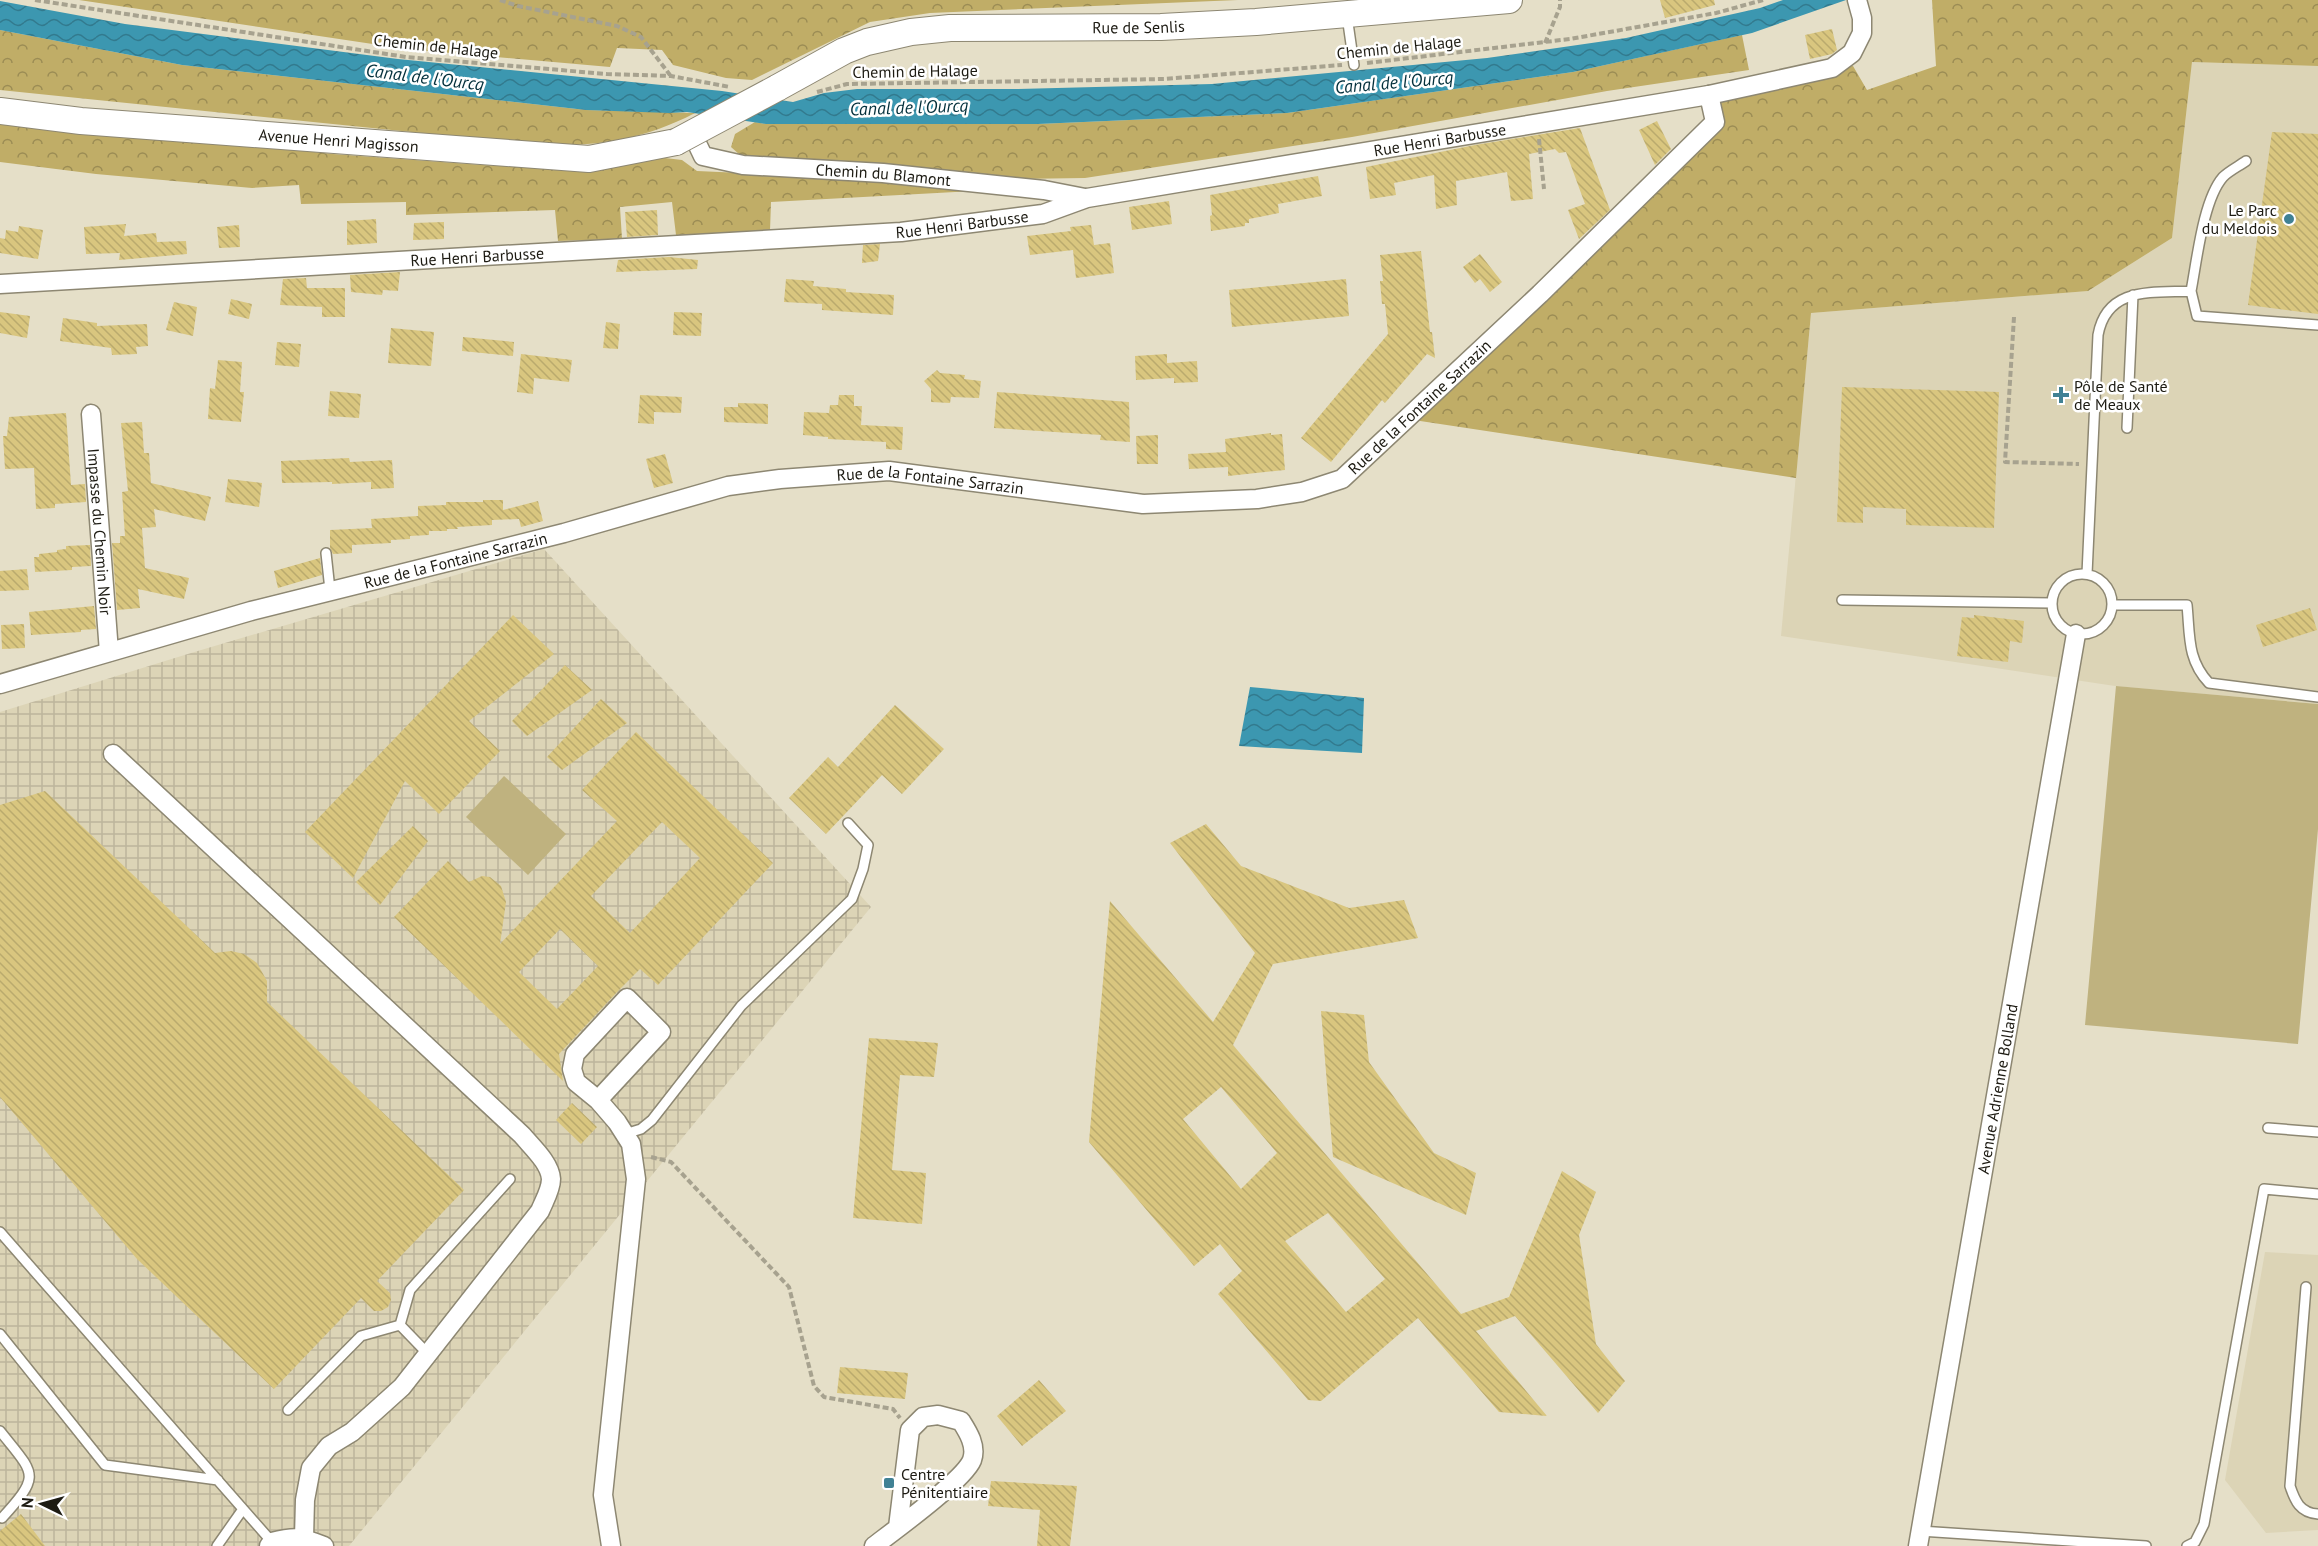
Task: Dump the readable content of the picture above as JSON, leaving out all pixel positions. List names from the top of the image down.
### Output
{
  "streets": {
    "main road": ["Rue de Senlis", "Avenue Henri Magisson"],
    "street": [
      "Rue Henri Barbusse",
      "Chemin du Blamont",
      "Rue de la Fontaine Sarrazin",
      "Impasse du Chemin Noir",
      "Avenue Adrienne Bolland"
    ],
    "path": ["Chemin de Halage"]
  },
  "crossings": [
    ["Rue de Senlis", "Avenue Henri Magisson"],
    ["Rue de Senlis", "Chemin du Blamont"],
    ["Avenue Henri Magisson", "Chemin du Blamont"],
    ["Rue Henri Barbusse", "Chemin du Blamont"],
    ["Rue Henri Barbusse", "Rue de la Fontaine Sarrazin"],
    ["Rue de la Fontaine Sarrazin", "Impasse du Chemin Noir"]
  ],
  "water": ["Canal de l'Ourcq"],
  "places": {
    "other": ["Le Parc du Meldois"],
    "health": ["Pôle de Santé de Meaux"],
    "transit": ["Centre Pénitentiaire"]
  },
  "north": "left"
}
